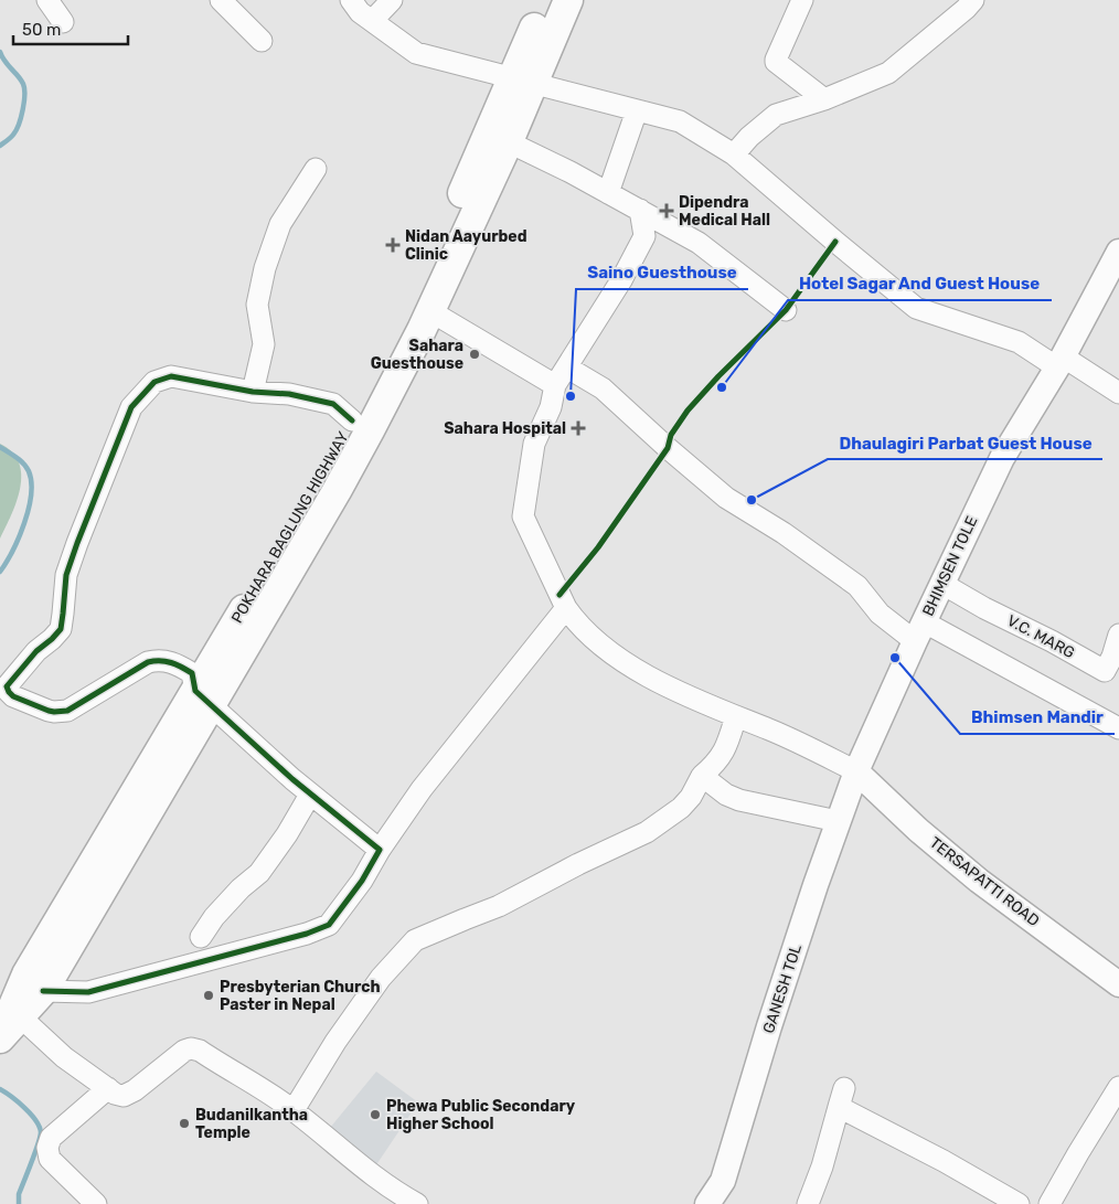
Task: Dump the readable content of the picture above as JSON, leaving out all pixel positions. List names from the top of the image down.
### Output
{
  "streets": {
    "highway": ["POKHARA BAGLUNG HIGHWAY"],
    "main road": ["BHIMSEN TOLE", "TERSAPATTI ROAD", "GANESH TOL"],
    "street": ["V.C. MARG"]
  },
  "crossings": [
    ["BHIMSEN TOLE", "V.C. MARG"],
    ["BHIMSEN TOLE", "TERSAPATTI ROAD"],
    ["BHIMSEN TOLE", "GANESH TOL"],
    ["TERSAPATTI ROAD", "GANESH TOL"]
  ],
  "places": {
    "health": ["Dipendra Medical Hall", "Nidan Aayurbed Clinic", "Sahara Hospital"],
    "other": [
      "Sahara Guesthouse",
      "Hotel Sagar And Guest House",
      "Saino Guesthouse",
      "Dhaulagiri Parbat Guest House",
      "Bhimsen Mandir",
      "Presbyterian Church Paster in Nepal",
      "Phewa Public Secondary Higher School",
      "Budanilkantha Temple"
    ]
  },
  "scale_bar": "50 m"
}
